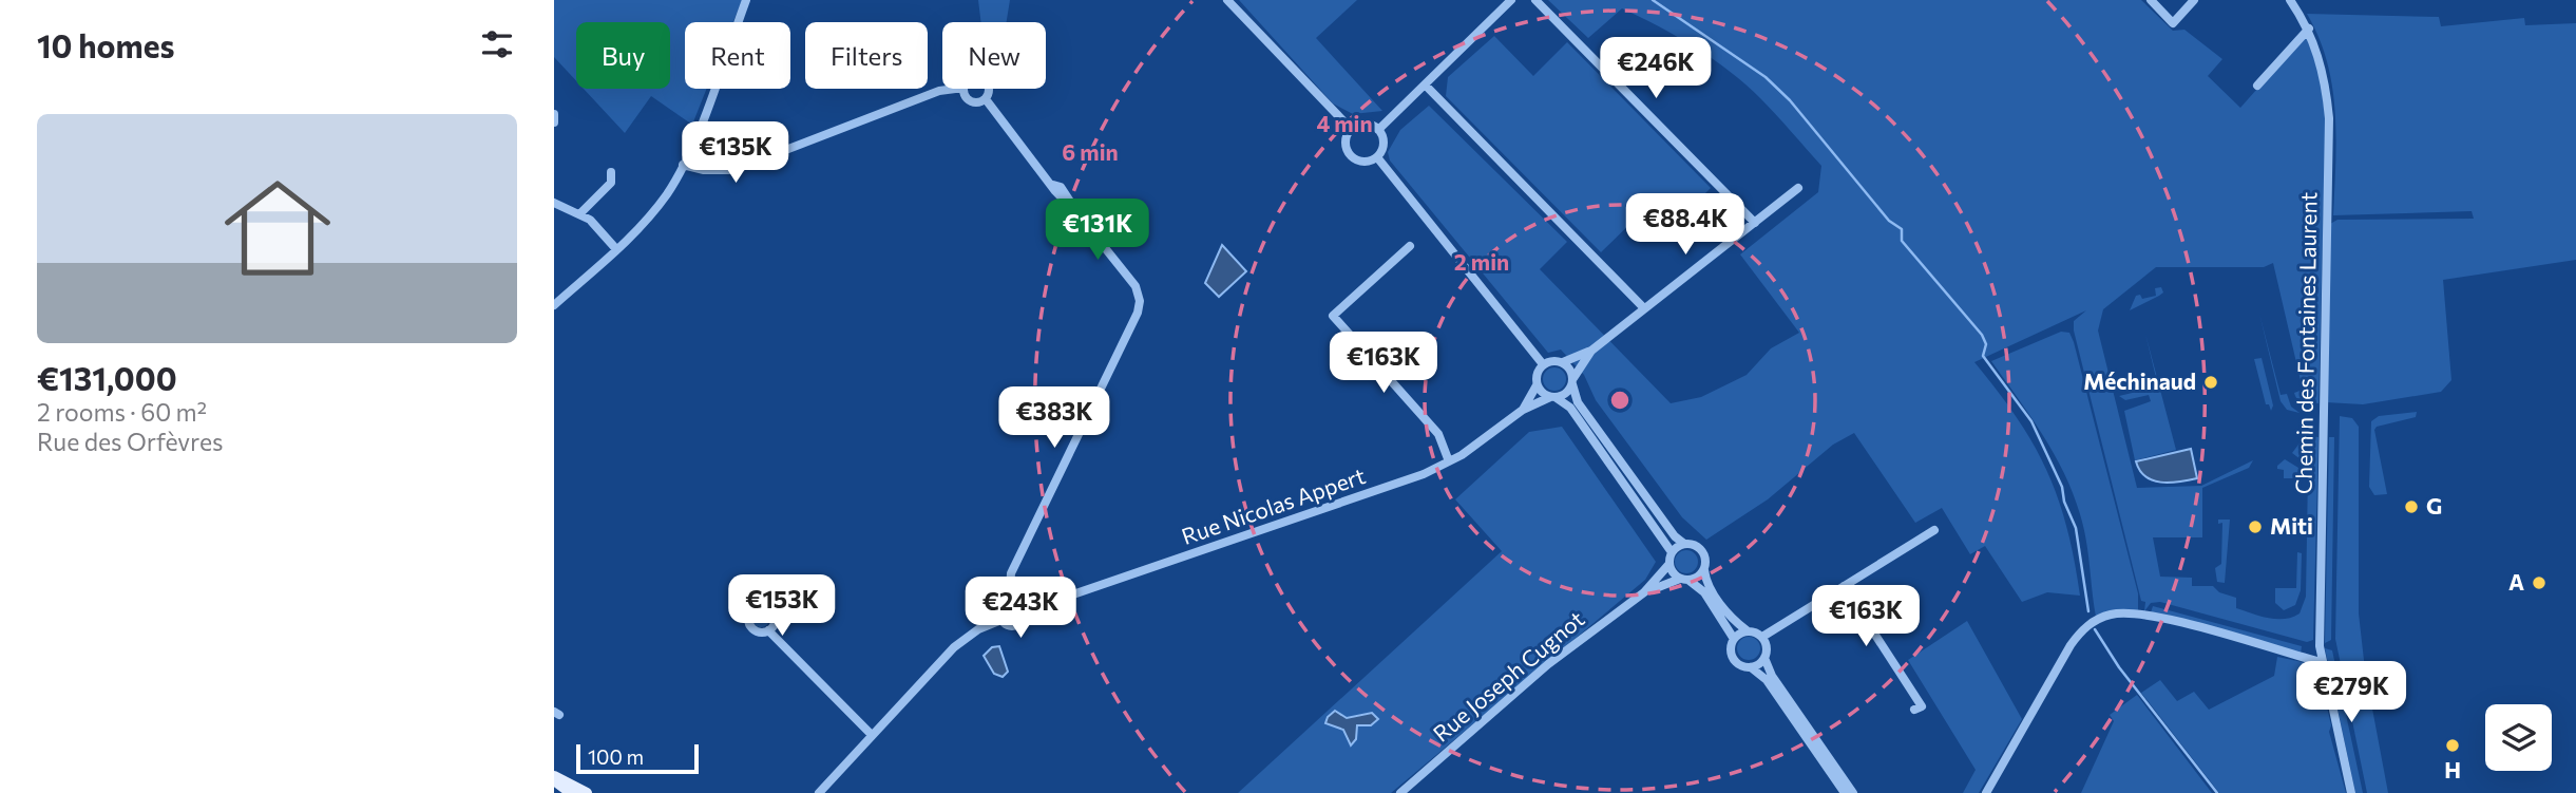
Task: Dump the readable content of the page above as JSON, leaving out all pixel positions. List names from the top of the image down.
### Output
{
  "streets": {
    "street": ["Chemin des Fontaines Laurent", "Rue Nicolas Appert", "Rue Joseph Cugnot"]
  },
  "places": [
    "Méchinaud",
    "G",
    "Miti",
    "A",
    "H"
  ],
  "scale_bar": "100 m",
  "page": {
    "heading": "10 homes",
    "chip": [
      "Buy",
      "Rent",
      "Filters",
      "New"
    ],
    "price": [
      "€246K",
      "€135K",
      "€88.4K",
      "€131K",
      "€163K",
      "€383K",
      "€153K",
      "€243K",
      "€163K",
      "€279K"
    ],
    "list": [
      {
        "name": "€131,000",
        "note": "2 rooms · 60 m² · Rue des Orfèvres"
      }
    ],
    "scale": "100 m"
  },
  "rings": ["4 min", "6 min", "2 min"]
}
